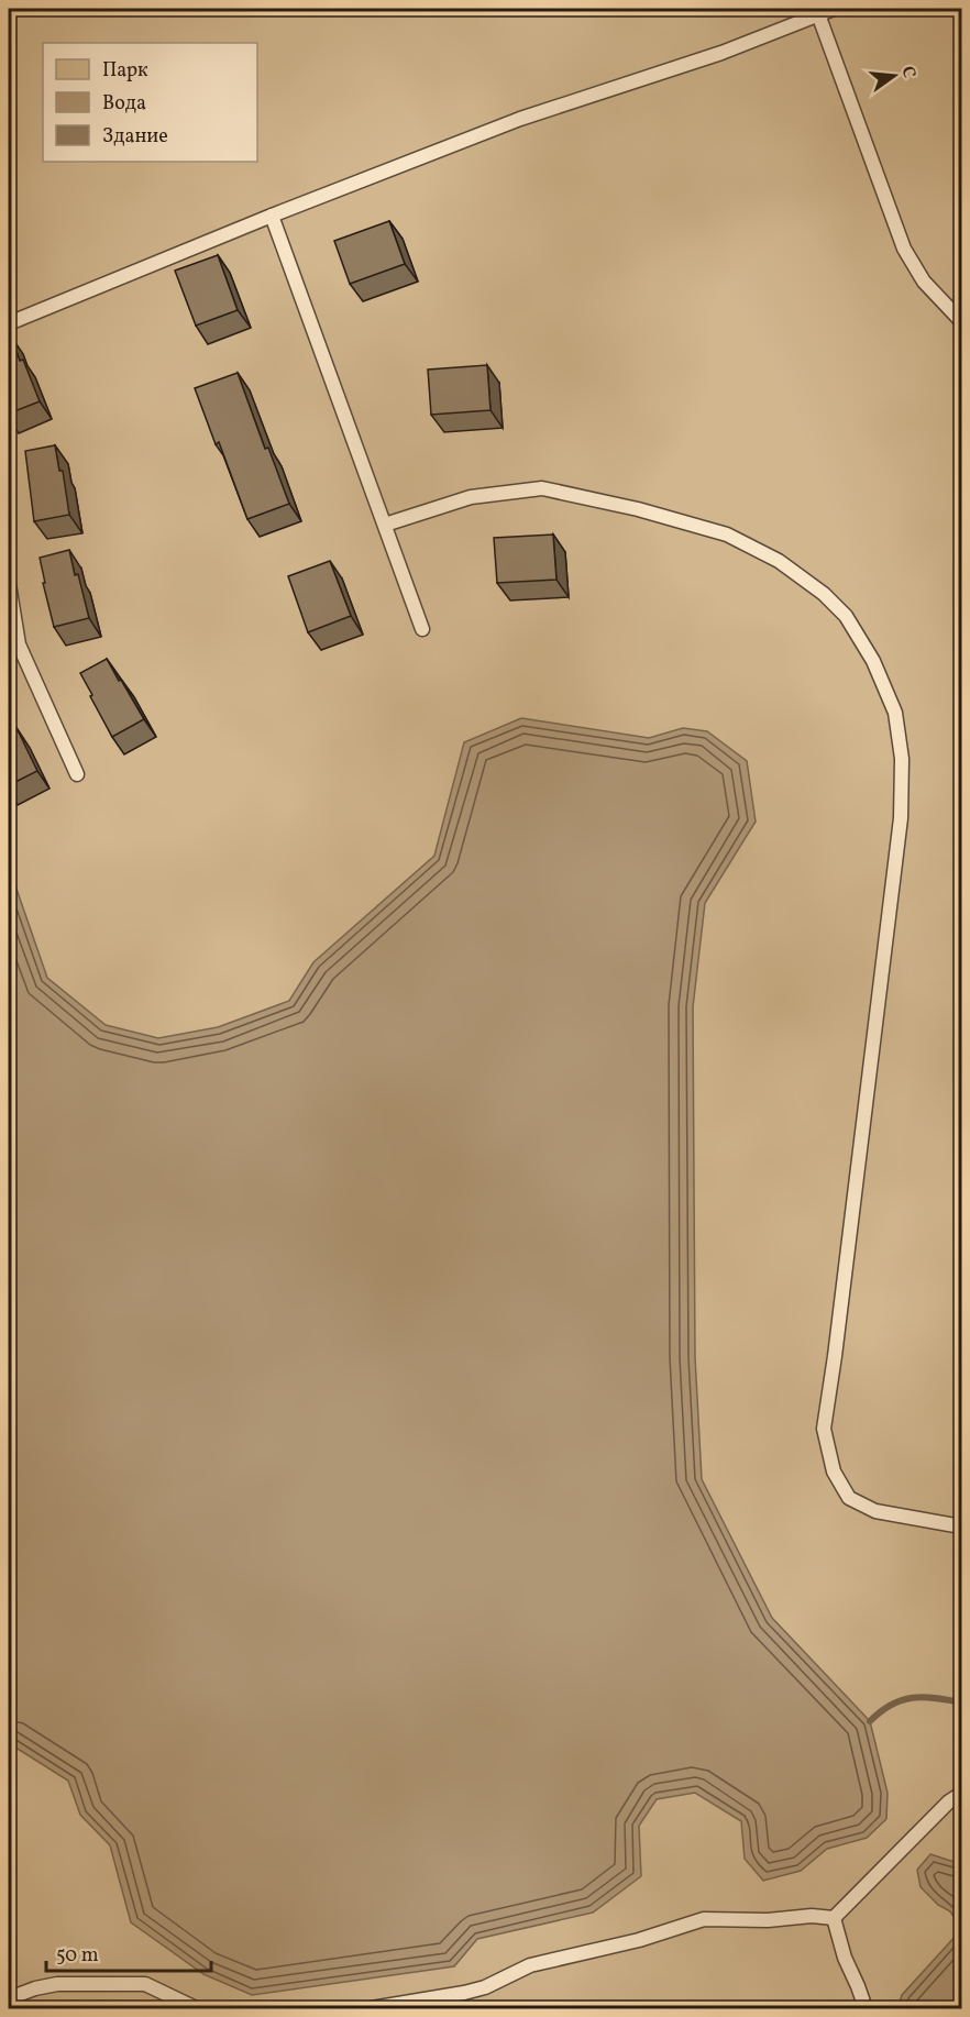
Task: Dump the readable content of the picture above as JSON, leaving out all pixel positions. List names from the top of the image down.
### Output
{
  "legend": ["Парк", "Вода", "Здание"],
  "scale_bar": "50 m",
  "north": "right"
}
